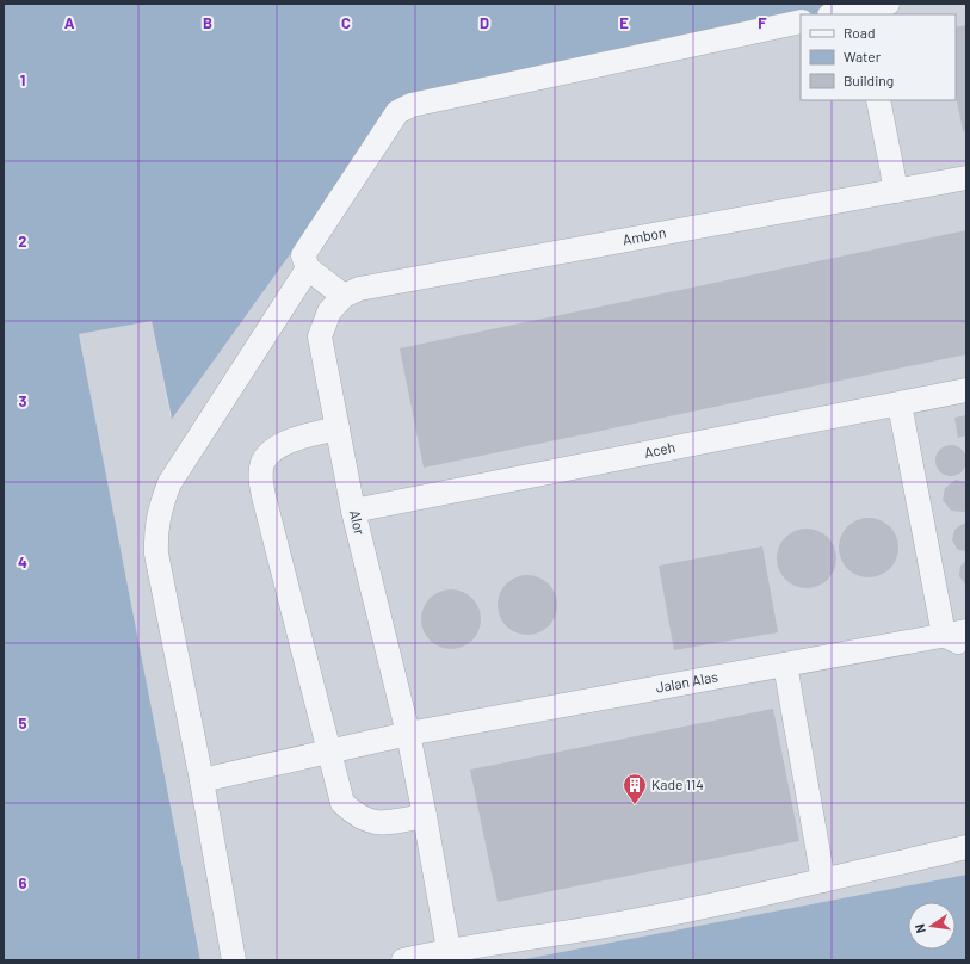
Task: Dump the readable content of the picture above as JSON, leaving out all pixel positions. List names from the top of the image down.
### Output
{
  "streets": {
    "lane": [
      "Ambon",
      "Aceh",
      "Alor",
      "Jalan Alas"
    ]
  },
  "crossings": [
    ["Ambon", "Alor"],
    ["Aceh", "Alor"],
    ["Alor", "Jalan Alas"]
  ],
  "places": {
    "building": ["Kade 114"]
  },
  "legend": ["Road", "Water", "Building"],
  "north": "left",
  "grid": {
    "columns": [
      "A",
      "B",
      "C",
      "D",
      "E",
      "F"
    ],
    "rows": [
      "1",
      "2",
      "3",
      "4",
      "5",
      "6"
    ]
  }
}
